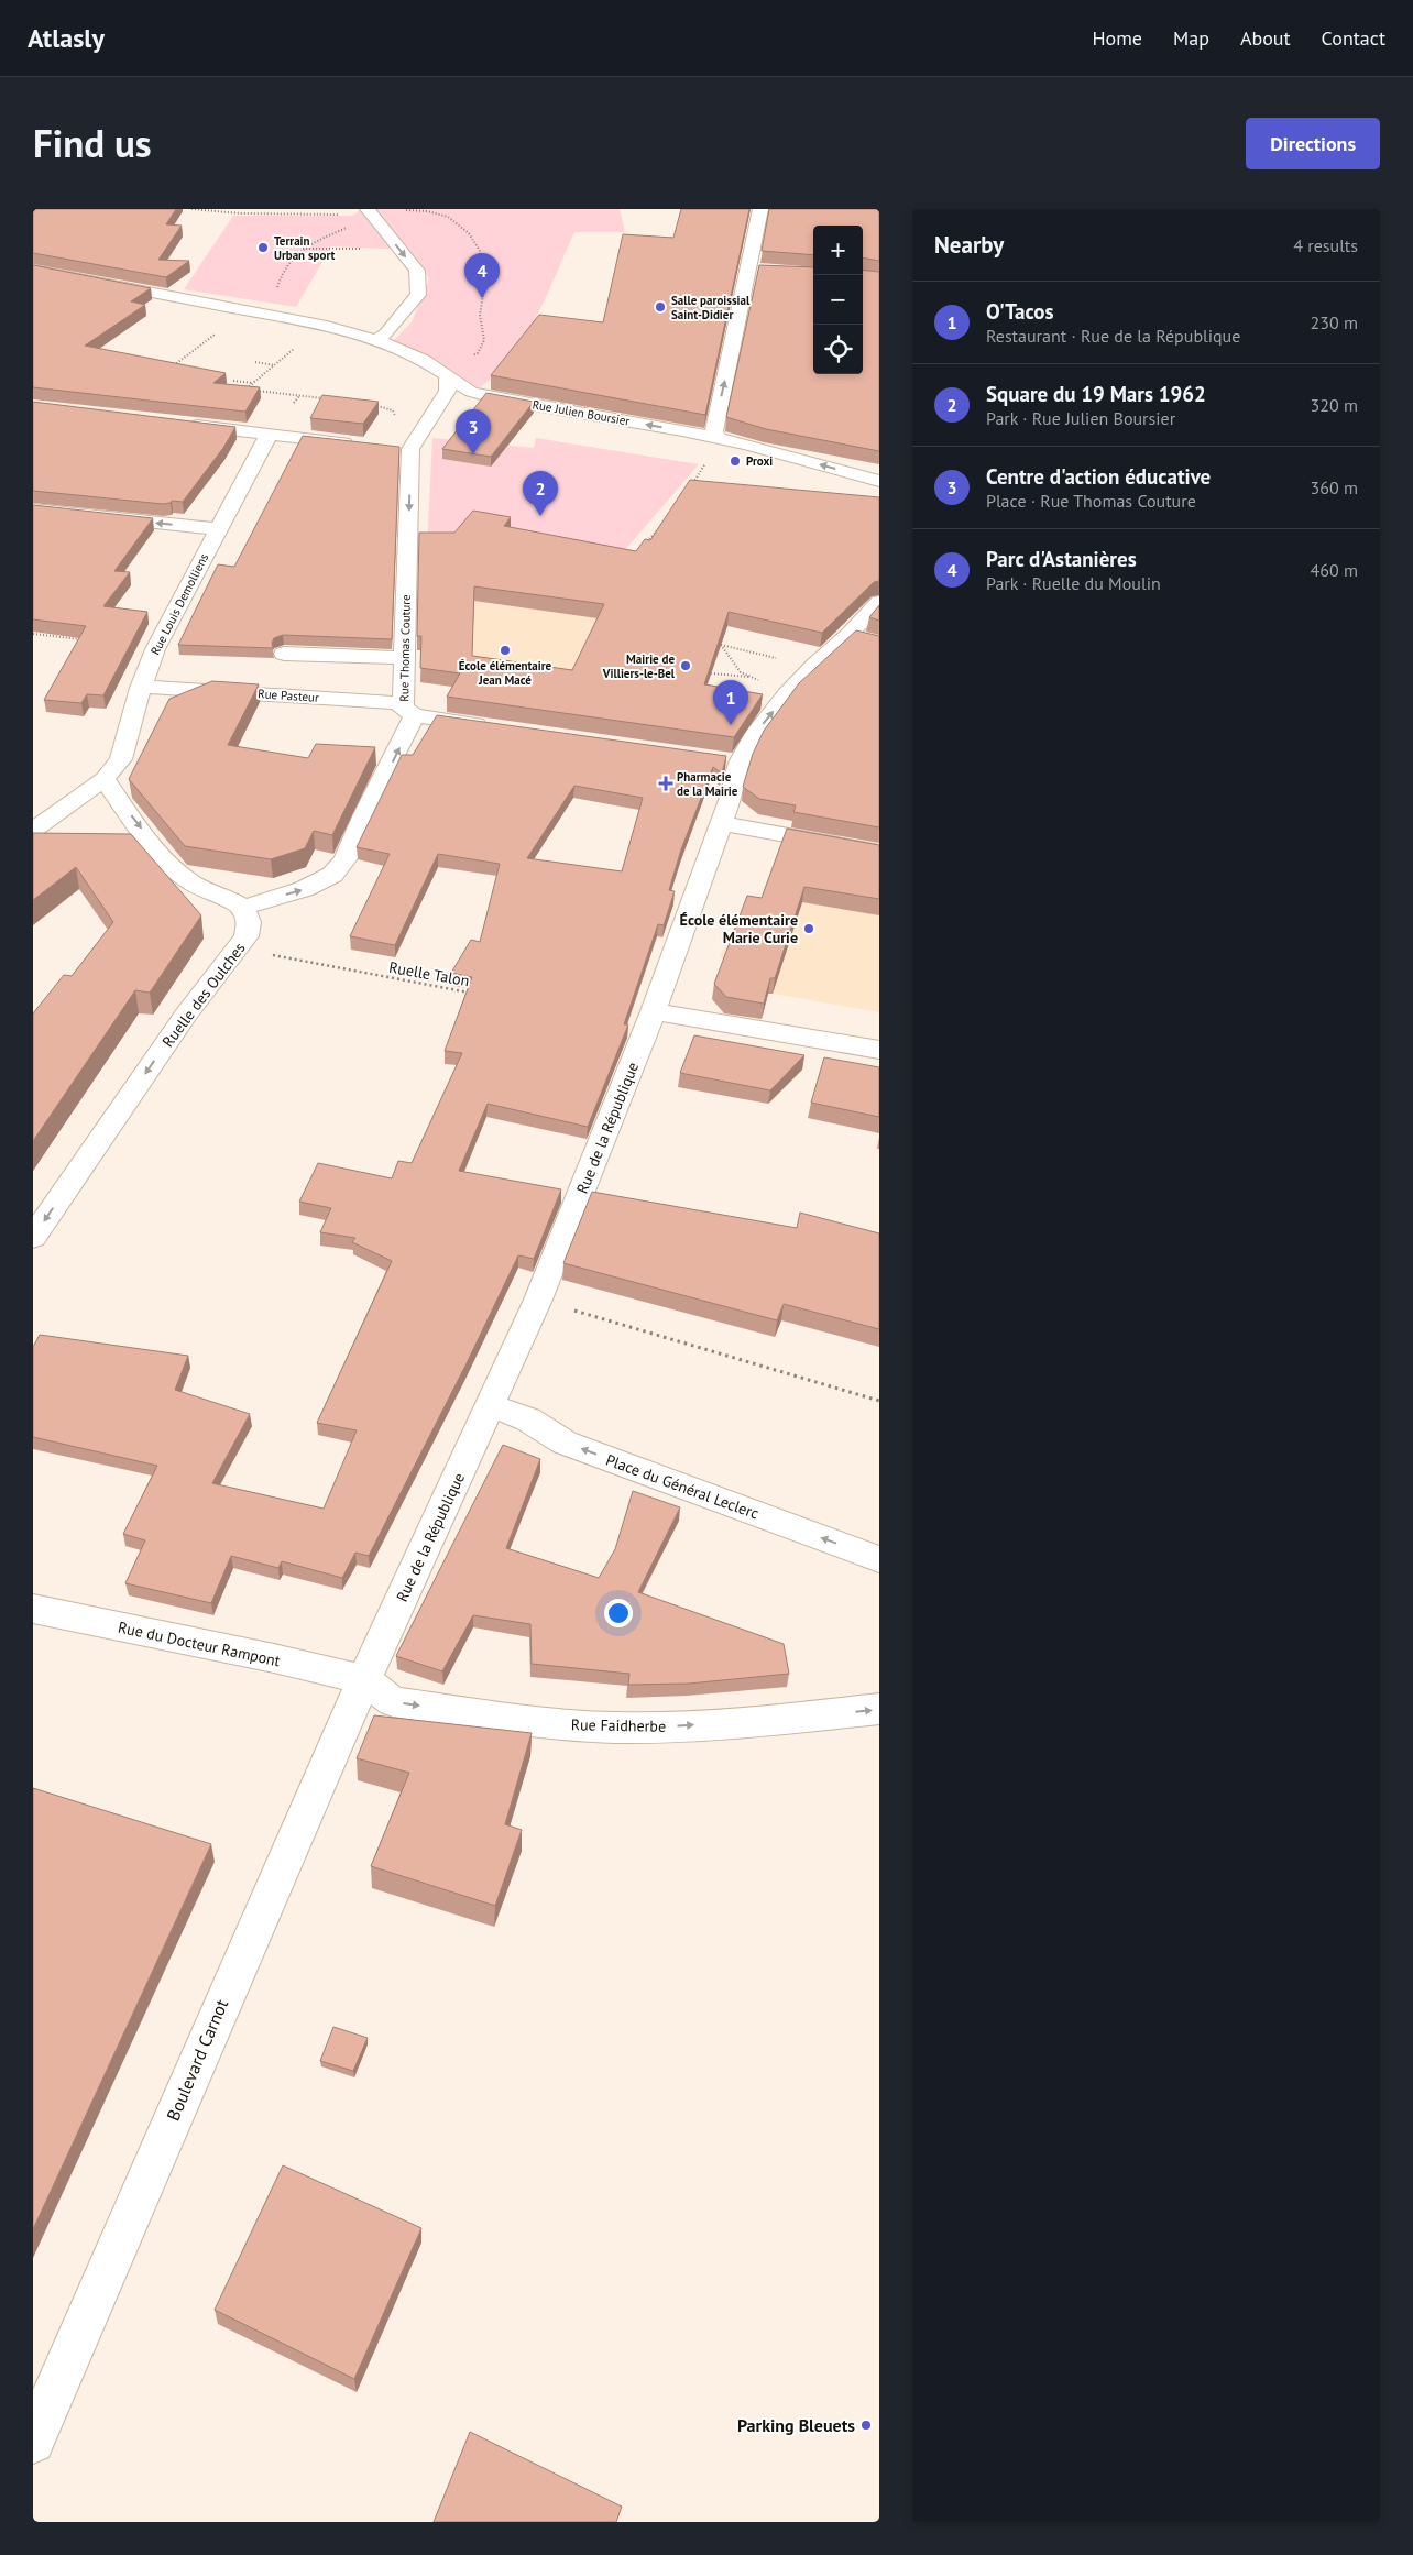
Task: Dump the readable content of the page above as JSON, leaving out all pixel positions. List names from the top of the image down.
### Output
{
  "streets": {
    "street": [
      "Rue Julien Boursier",
      "Rue Louis Demolliens",
      "Rue Thomas Couture",
      "Rue Pasteur",
      "Ruelle des Oulches",
      "Rue de la République",
      "Place du Général Leclerc",
      "Rue du Docteur Rampont",
      "Rue Faidherbe",
      "Boulevard Carnot"
    ],
    "path": ["Ruelle Talon"]
  },
  "crossings": [
    ["Rue Louis Demolliens", "Rue Pasteur"],
    ["Rue Thomas Couture", "Rue Pasteur"],
    ["Rue Thomas Couture", "Ruelle des Oulches"],
    ["Ruelle Talon", "Ruelle des Oulches"],
    ["Rue de la République", "Place du Général Leclerc"],
    ["Rue de la République", "Rue du Docteur Rampont"],
    ["Rue de la République", "Rue Faidherbe"],
    ["Rue de la République", "Boulevard Carnot"],
    ["Rue du Docteur Rampont", "Rue Faidherbe"],
    ["Rue du Docteur Rampont", "Boulevard Carnot"],
    ["Rue Faidherbe", "Boulevard Carnot"]
  ],
  "one_way": [
    "Rue Julien Boursier",
    "Ruelle des Oulches",
    "Place du Général Leclerc",
    "Rue Faidherbe"
  ],
  "places": {
    "other": [
      "Terrain Urban sport",
      "Salle paroissial Saint-Didier",
      "Proxi",
      "École élémentaire Jean Macé",
      "Mairie de Villiers-le-Bel",
      "École élémentaire Marie Curie",
      "Parking Bleuets"
    ],
    "health": ["Pharmacie de la Mairie"]
  },
  "page": {
    "header": "Atlasly",
    "nav": [
      "Home",
      "Map",
      "About",
      "Contact"
    ],
    "title": "Find us",
    "buttons": "Directions",
    "heading": ["Nearby", "4 results"],
    "map_buttons": ["+", "−"],
    "pins": [
      "4",
      "3",
      "2",
      "1"
    ],
    "list": [
      {
        "mark": "1",
        "name": "O'Tacos",
        "note": "Restaurant · Rue de la République",
        "value": "230 m"
      },
      {
        "mark": "2",
        "name": "Square du 19 Mars 1962",
        "note": "Park · Rue Julien Boursier",
        "value": "320 m"
      },
      {
        "mark": "3",
        "name": "Centre d'action éducative",
        "note": "Place · Rue Thomas Couture",
        "value": "360 m"
      },
      {
        "mark": "4",
        "name": "Parc d'Astanières",
        "note": "Park · Ruelle du Moulin",
        "value": "460 m"
      }
    ]
  }
}
